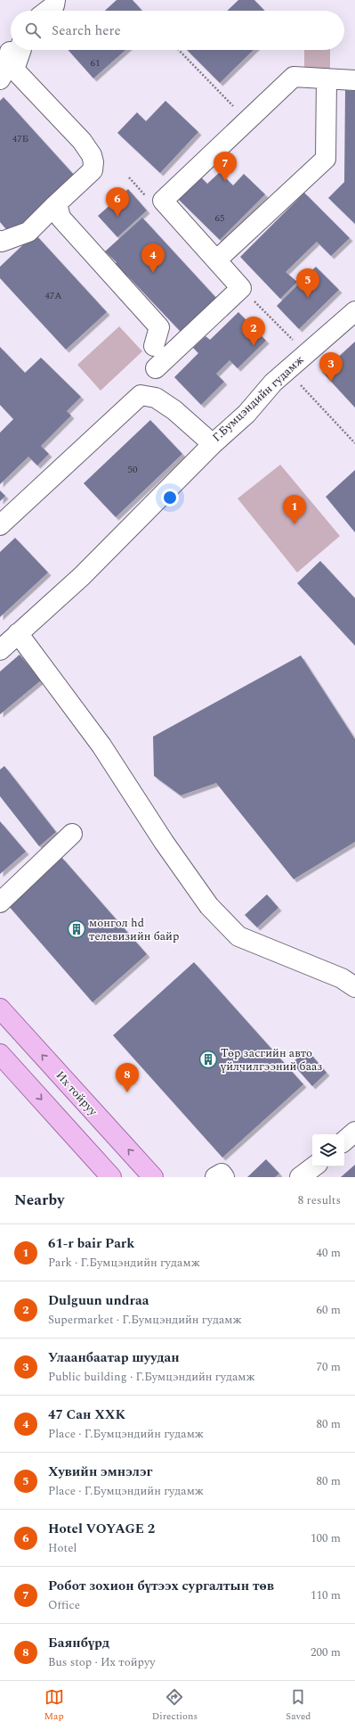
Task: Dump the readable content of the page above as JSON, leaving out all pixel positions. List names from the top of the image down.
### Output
{
  "streets": {
    "main road": ["Их тойруу"],
    "street": ["Г.Бумцэндийн гудамж"]
  },
  "places": {
    "building": ["монгол hd телевизийн байр", "Төр засгийн авто үйлчилгээний бааз"]
  },
  "house_numbers": [
    "61",
    "47Б",
    "65",
    "47A",
    "50"
  ],
  "page": {
    "search": "Search here",
    "pins": [
      "7",
      "6",
      "4",
      "5",
      "2",
      "3",
      "1",
      "8"
    ],
    "heading": ["Nearby", "8 results"],
    "list": [
      {
        "mark": "1",
        "name": "61-r bair Park",
        "note": "Park · Г.Бумцэндийн гудамж",
        "value": "40 m"
      },
      {
        "mark": "2",
        "name": "Dulguun undraa",
        "note": "Supermarket · Г.Бумцэндийн гудамж",
        "value": "60 m"
      },
      {
        "mark": "3",
        "name": "Улаанбаатар шуудан",
        "note": "Public building · Г.Бумцэндийн гудамж",
        "value": "70 m"
      },
      {
        "mark": "4",
        "name": "47 Сан ХХК",
        "note": "Place · Г.Бумцэндийн гудамж",
        "value": "80 m"
      },
      {
        "mark": "5",
        "name": "Хувийн эмнэлэг",
        "note": "Place · Г.Бумцэндийн гудамж",
        "value": "80 m"
      },
      {
        "mark": "6",
        "name": "Hotel VOYAGE 2",
        "note": "Hotel",
        "value": "100 m"
      },
      {
        "mark": "7",
        "name": "Робот зохион бүтээх сургалтын төв",
        "note": "Office",
        "value": "110 m"
      },
      {
        "mark": "8",
        "name": "Баянбүрд",
        "note": "Bus stop · Их тойруу",
        "value": "200 m"
      }
    ],
    "nav": ["Map", "Directions", "Saved"]
  }
}
